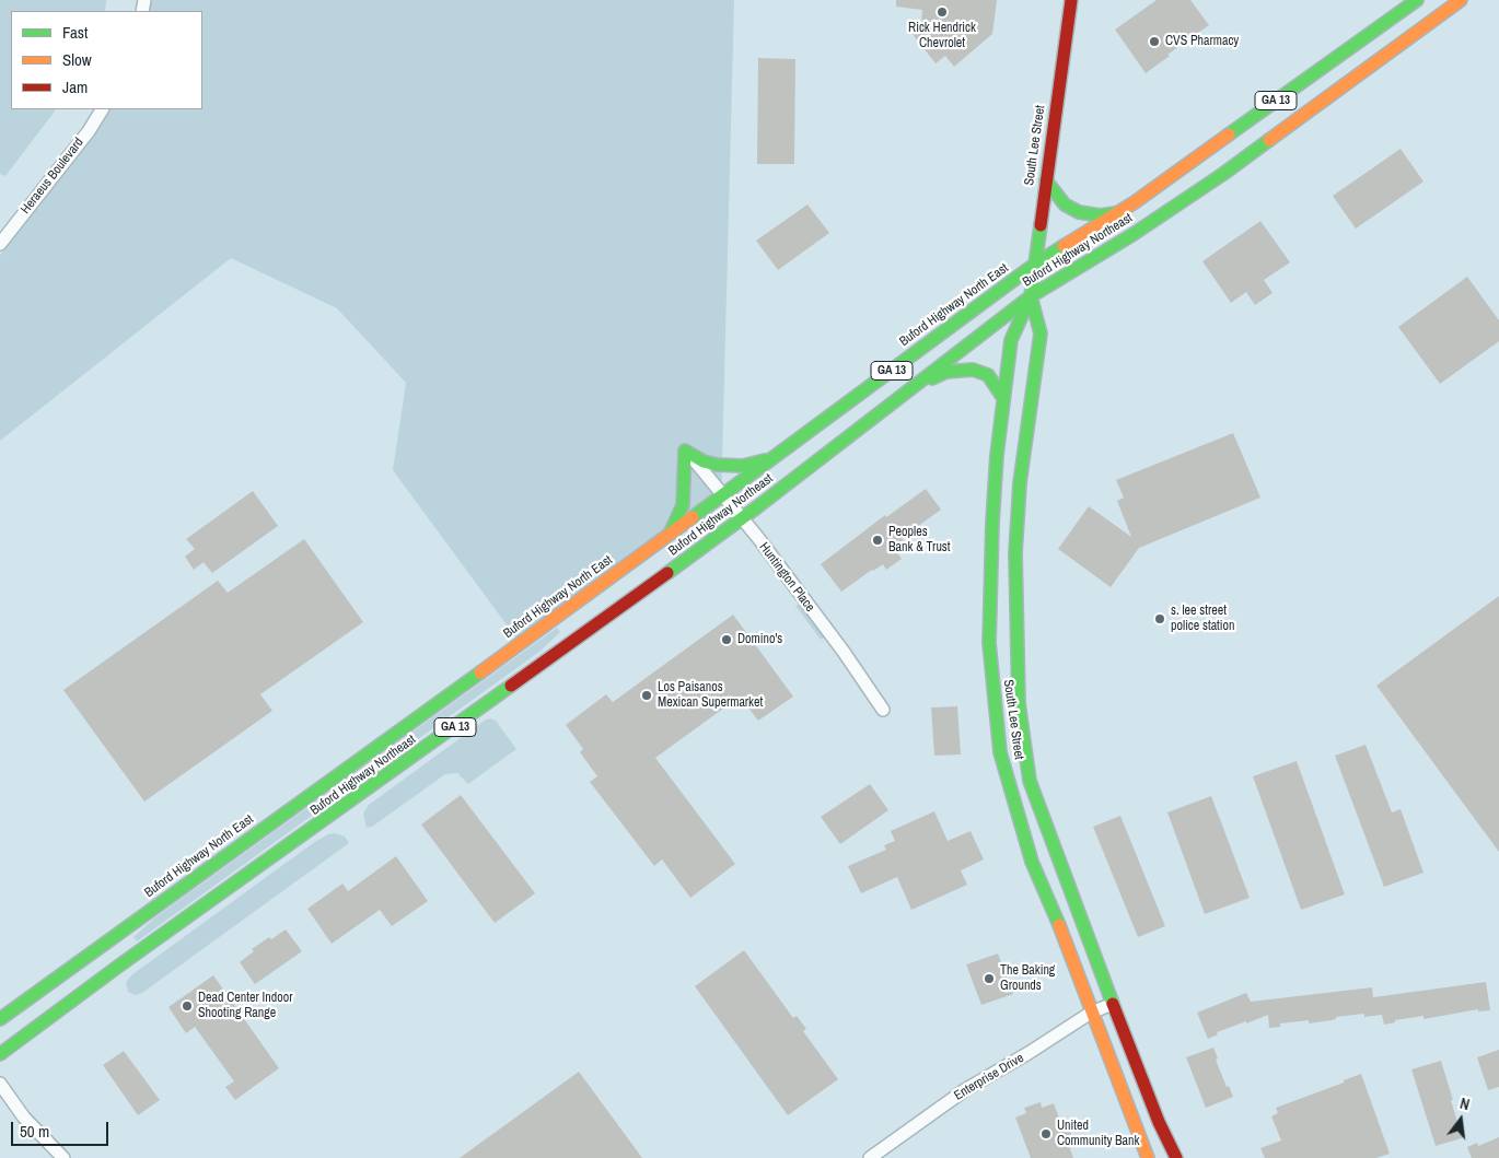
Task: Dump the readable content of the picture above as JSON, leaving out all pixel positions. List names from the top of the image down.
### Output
{
  "streets": {
    "main road": [
      "GA 13",
      "South Lee Street",
      "Buford Highway Northeast",
      "Buford Highway North East"
    ],
    "street": ["Heraeus Boulevard", "Huntington Place", "Enterprise Drive"]
  },
  "crossings": [
    ["South Lee Street", "Buford Highway Northeast"],
    ["South Lee Street", "Buford Highway North East"],
    ["South Lee Street", "Enterprise Drive"],
    ["Buford Highway Northeast", "Buford Highway North East"],
    ["Buford Highway Northeast", "Huntington Place"],
    ["Buford Highway North East", "Huntington Place"]
  ],
  "places": [
    "Rick Hendrick Chevrolet",
    "CVS Pharmacy",
    "Peoples Bank & Trust",
    "s. lee street police station",
    "Domino's",
    "Los Paisanos Mexican Supermarket",
    "The Baking Grounds",
    "Dead Center Indoor Shooting Range",
    "United Community Bank"
  ],
  "legend": ["Fast", "Slow", "Jam"],
  "scale_bar": "50 m",
  "north": "top"
}
